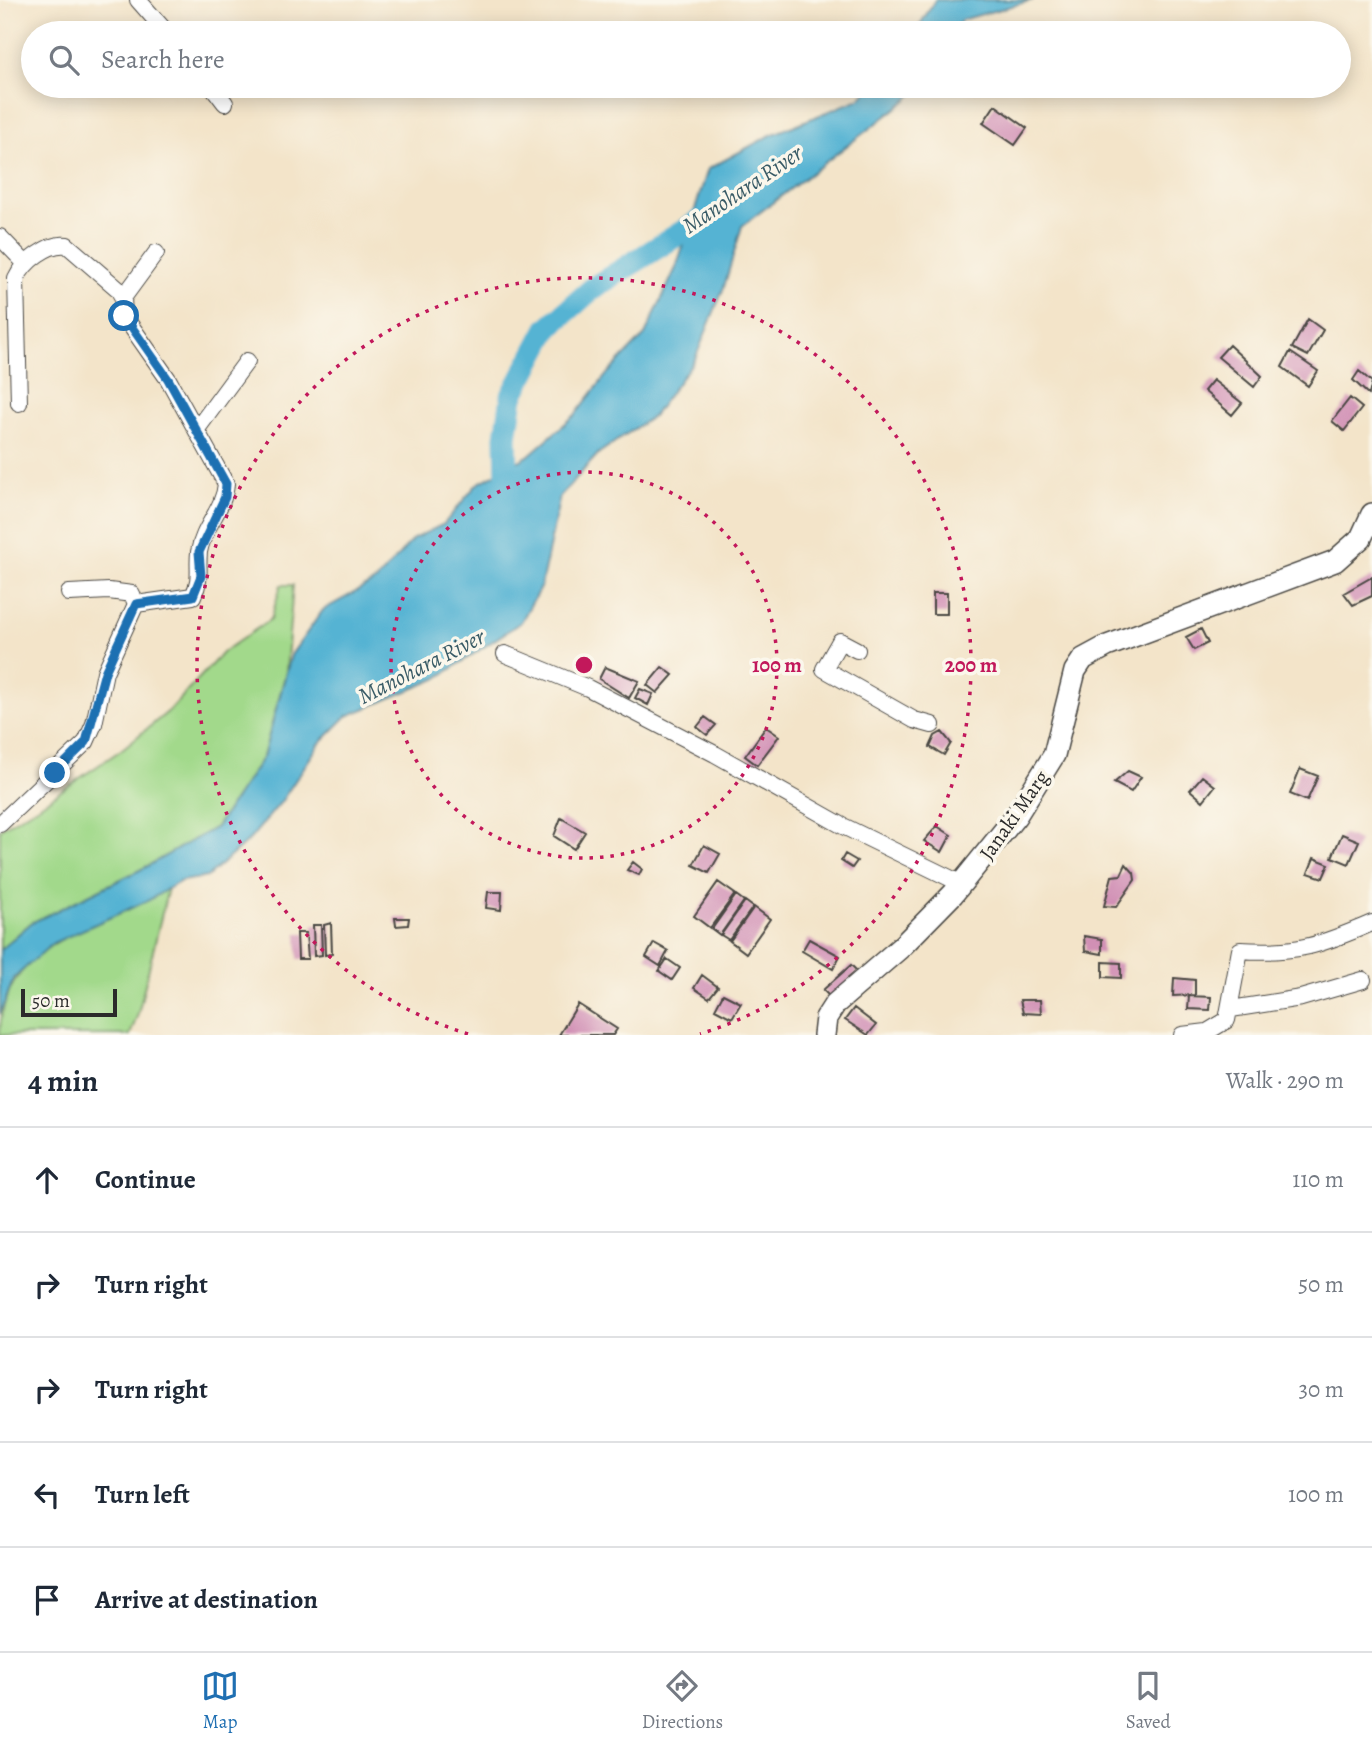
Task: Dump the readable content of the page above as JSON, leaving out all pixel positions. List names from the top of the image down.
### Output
{
  "streets": {
    "street": ["Janaki Marg"]
  },
  "water": ["Manohara River"],
  "scale_bar": "50 m",
  "page": {
    "search": "Search here",
    "scale": "50 m",
    "heading": ["4 min", "Walk · 290 m"],
    "list": [
      ["Continue", "110 m"],
      ["Turn right", "50 m"],
      ["Turn right", "30 m"],
      ["Turn left", "100 m"],
      "Arrive at destination"
    ],
    "nav": ["Map", "Directions", "Saved"]
  },
  "rings": ["100 m", "200 m"]
}
